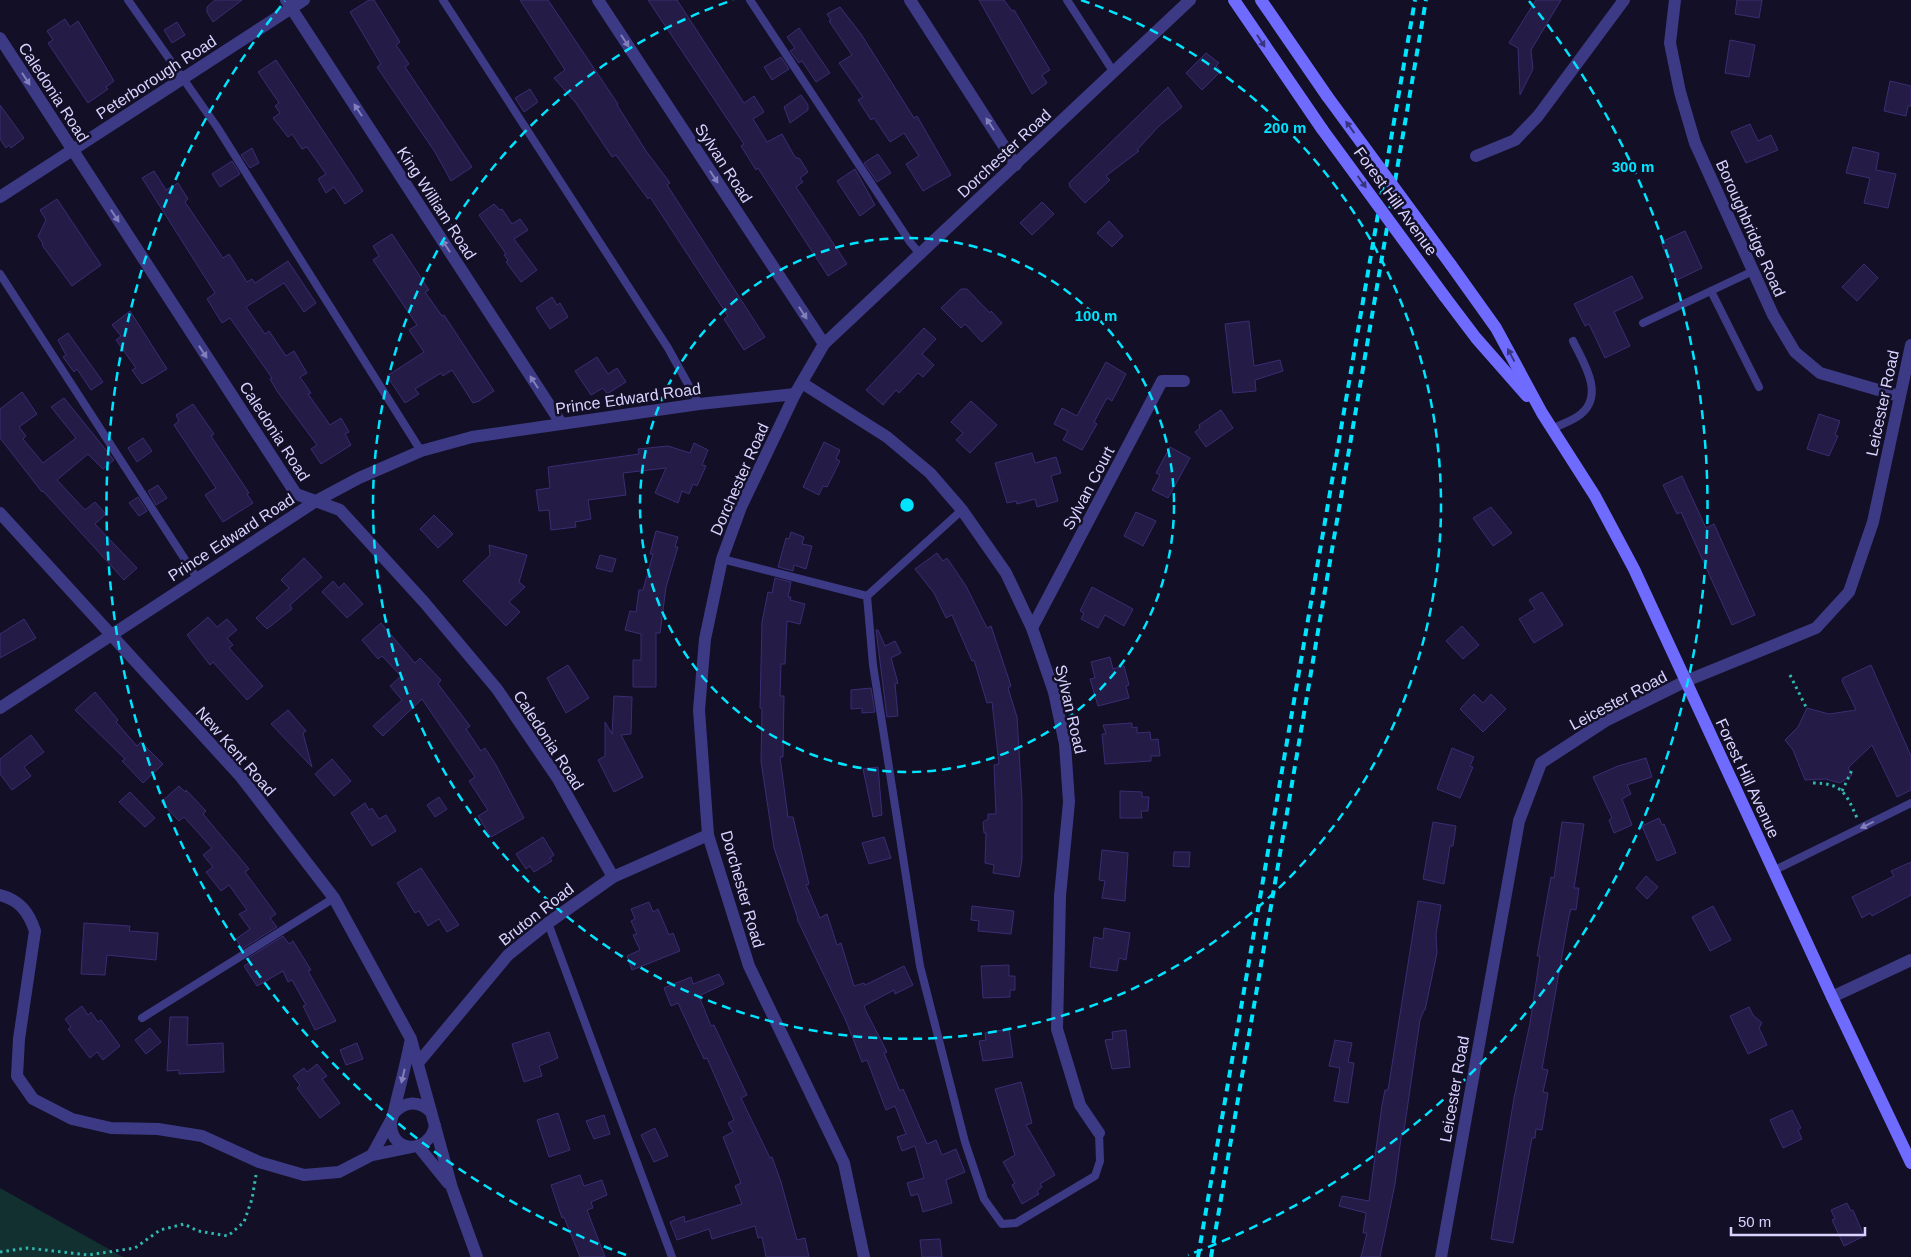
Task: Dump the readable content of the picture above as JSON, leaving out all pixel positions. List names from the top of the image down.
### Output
{
  "streets": {
    "main road": ["Forest Hill Avenue"],
    "street": [
      "Peterborough Road",
      "Caledonia Road",
      "Dorchester Road",
      "Sylvan Road",
      "King William Road",
      "Boroughbridge Road",
      "Prince Edward Road",
      "Leicester Road",
      "Sylvan Court",
      "New Kent Road",
      "Bruton Road"
    ]
  },
  "crossings": [
    ["Peterborough Road", "Caledonia Road"],
    ["Peterborough Road", "King William Road"],
    ["Caledonia Road", "Prince Edward Road"],
    ["Caledonia Road", "Bruton Road"],
    ["Dorchester Road", "Sylvan Road"],
    ["Dorchester Road", "Prince Edward Road"],
    ["Dorchester Road", "Bruton Road"],
    ["Sylvan Road", "Prince Edward Road"],
    ["Sylvan Road", "Sylvan Court"],
    ["Forest Hill Avenue", "Leicester Road"],
    ["King William Road", "Prince Edward Road"],
    ["Boroughbridge Road", "Leicester Road"],
    ["Prince Edward Road", "New Kent Road"],
    ["New Kent Road", "Bruton Road"]
  ],
  "one_way": ["Caledonia Road", "King William Road"],
  "scale_bar": "50 m",
  "rings": ["200 m", "300 m", "100 m"]
}
